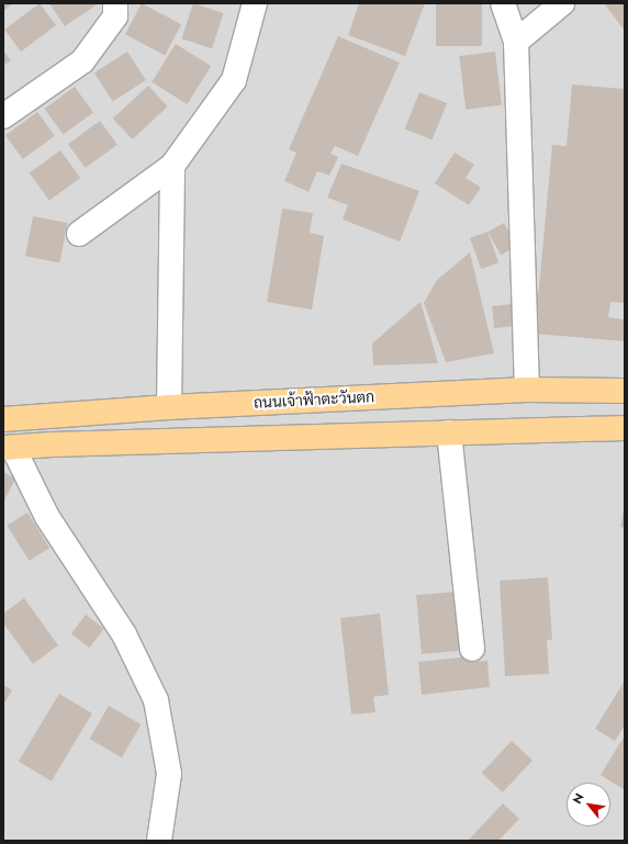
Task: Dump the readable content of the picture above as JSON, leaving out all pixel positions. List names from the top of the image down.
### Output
{
  "streets": {
    "main road": ["ถนนเจ้าฟ้าตะวันตก"]
  },
  "north": "top left"
}
